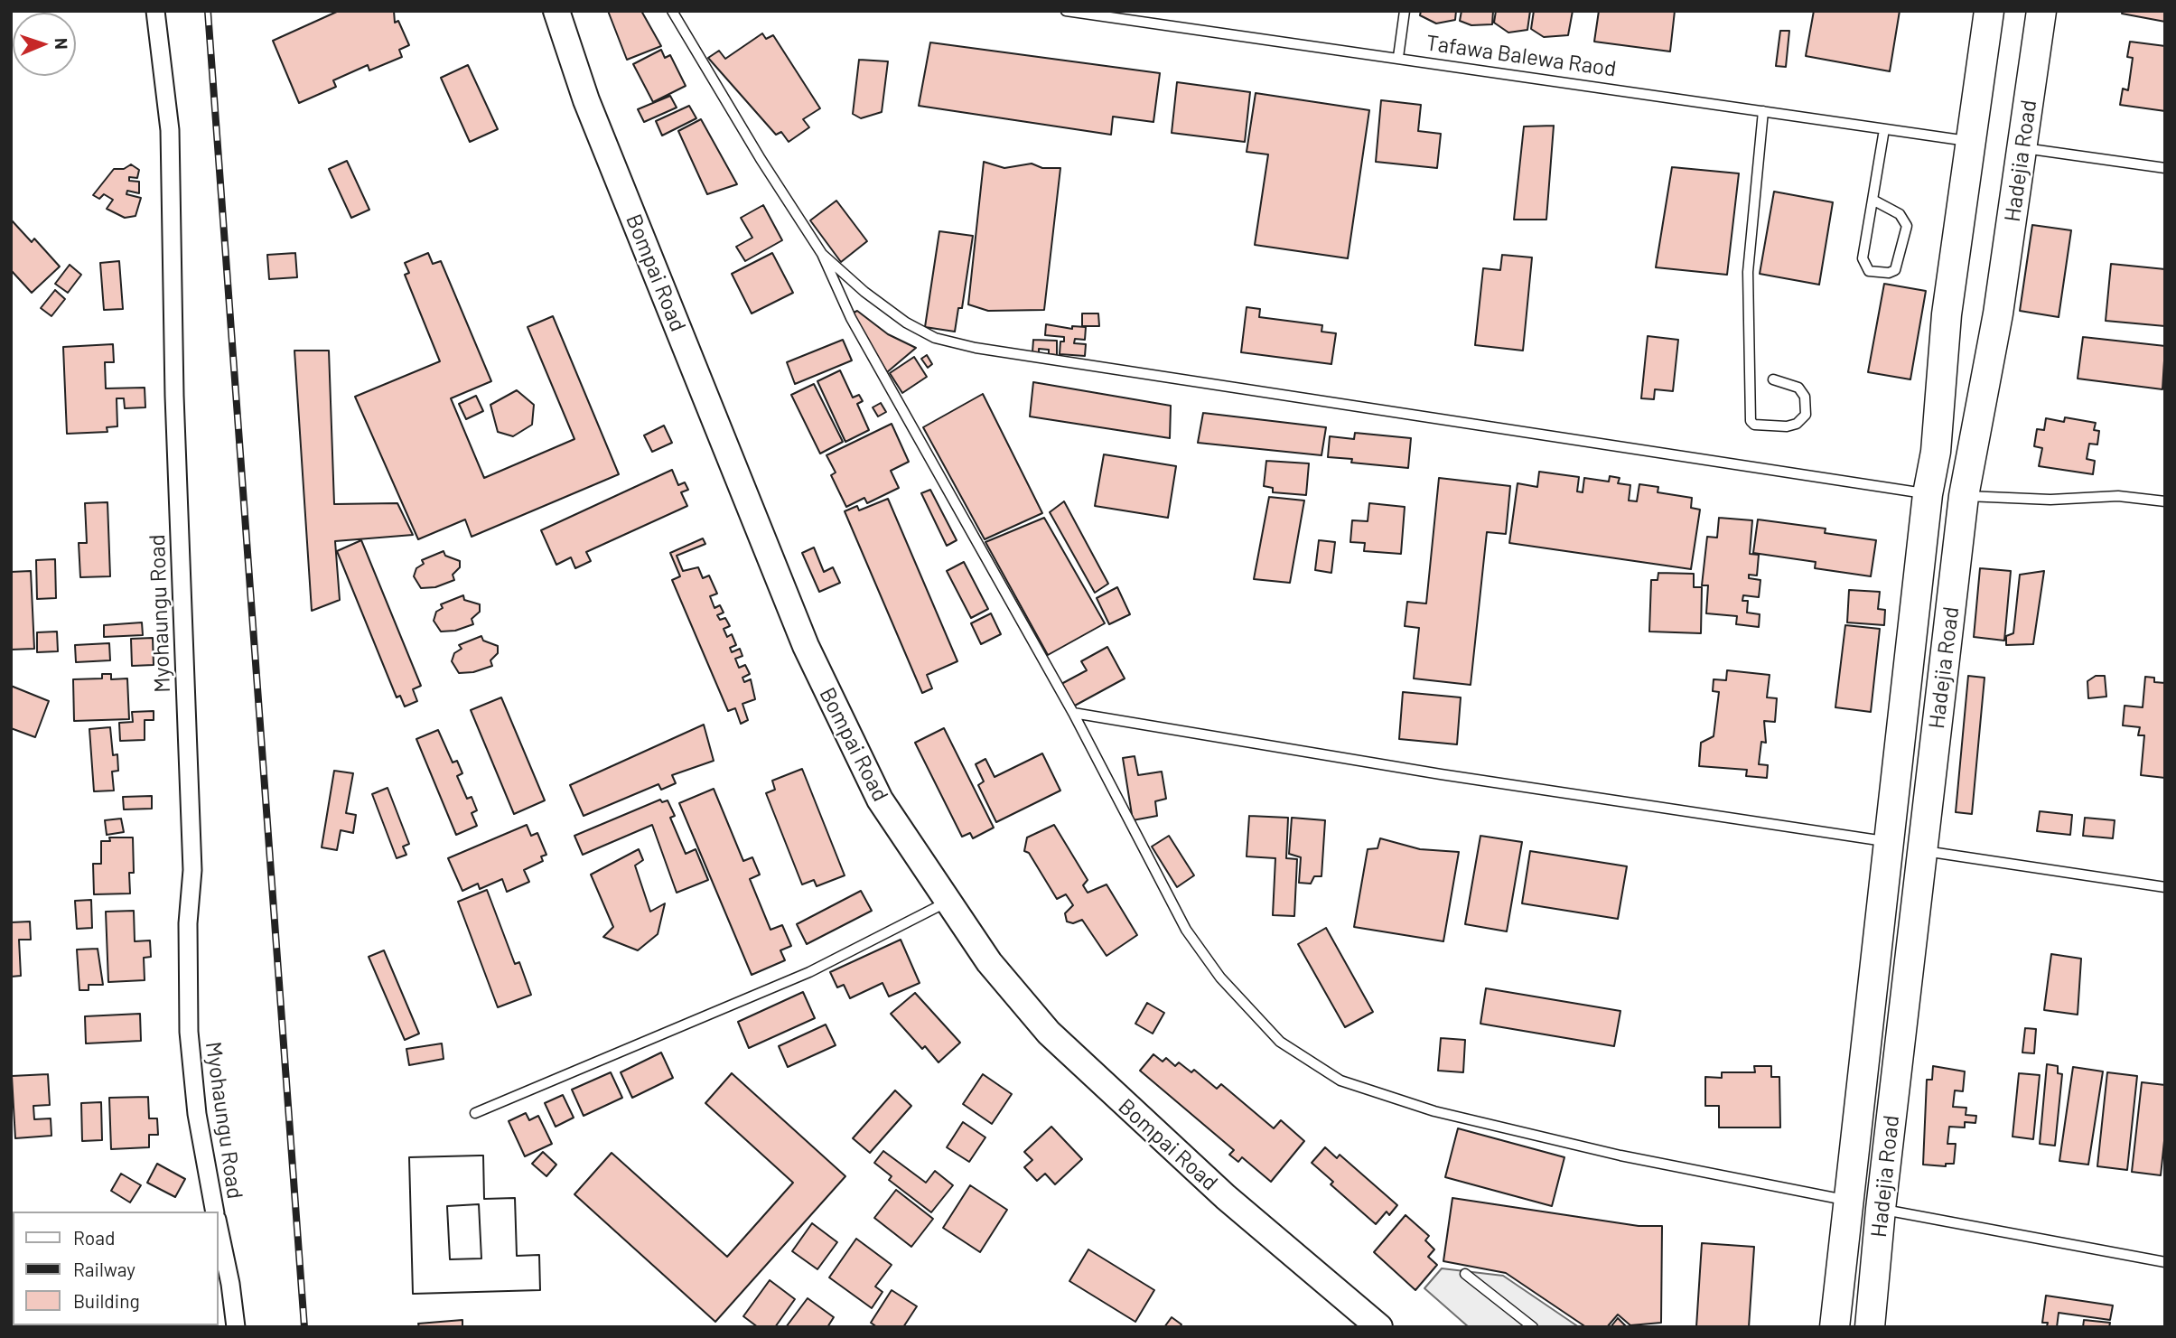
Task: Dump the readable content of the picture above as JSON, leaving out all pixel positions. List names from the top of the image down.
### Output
{
  "streets": {
    "main road": ["Hadejia Road", "Bompai Road"],
    "street": ["Myohaungu Road"],
    "lane": ["Tafawa Balewa Raod"]
  },
  "crossings": [
    ["Tafawa Balewa Raod", "Hadejia Road"]
  ],
  "legend": ["Road", "Railway", "Building"],
  "north": "right"
}
